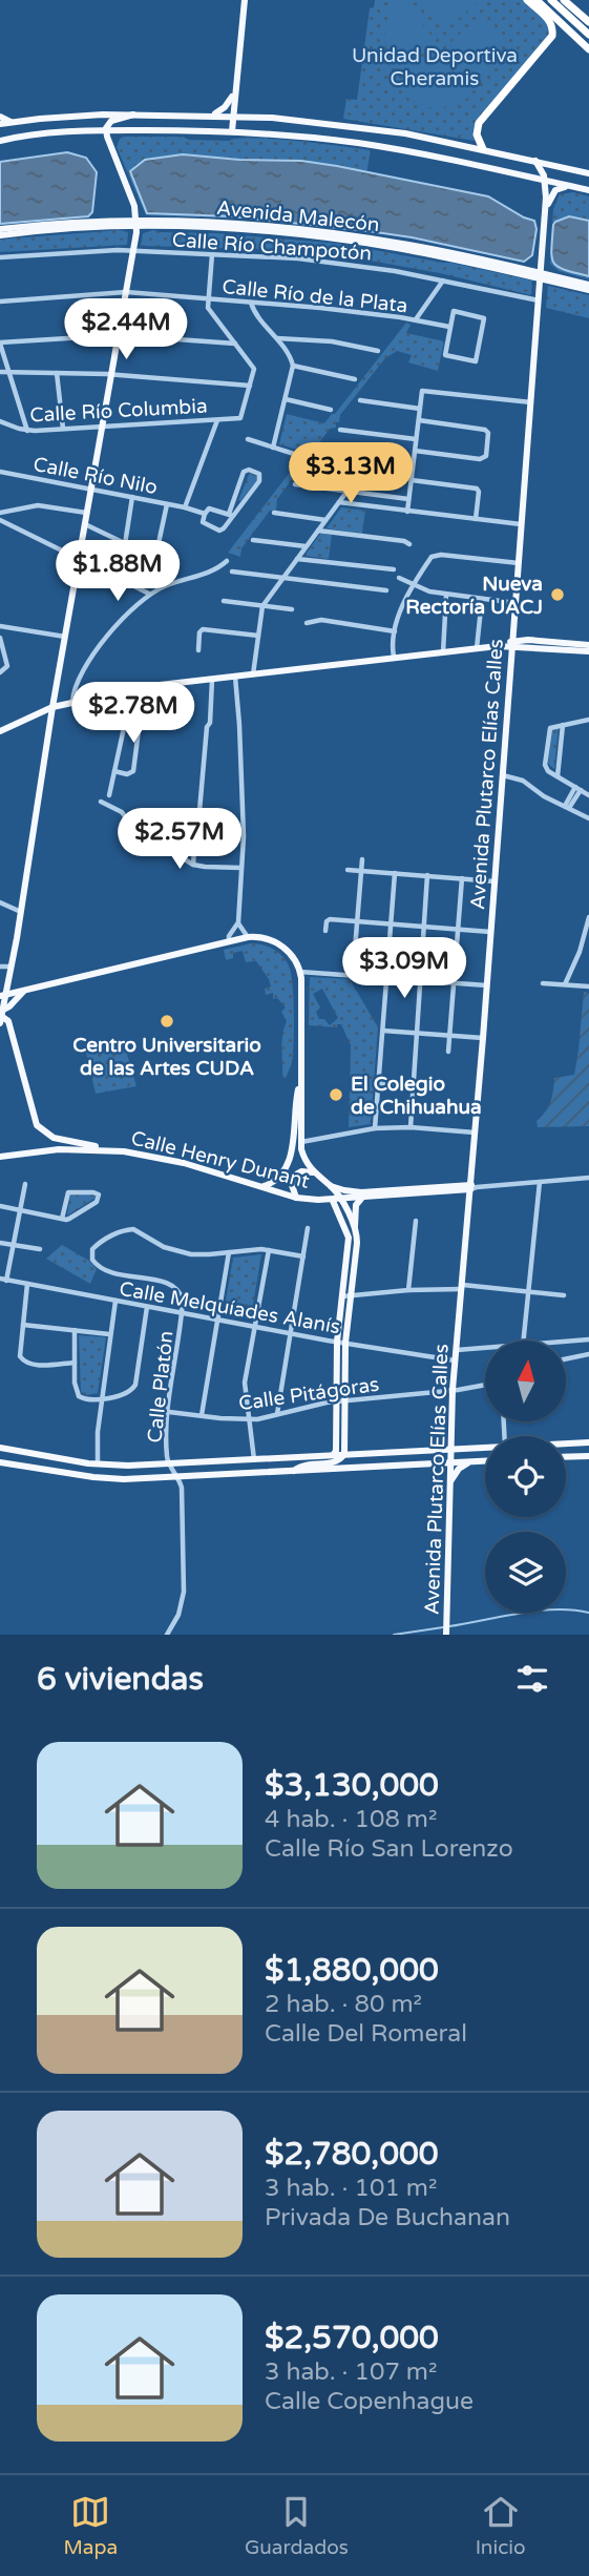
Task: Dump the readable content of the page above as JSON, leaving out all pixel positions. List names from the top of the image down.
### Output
{
  "streets": {
    "main road": ["Avenida Malecón", "Avenida Plutarco Elías Calles", "Calle Henry Dunant"],
    "street": [
      "Calle Río Champotón",
      "Calle Río de la Plata",
      "Calle Río Columbia",
      "Calle Río Nilo",
      "Calle Melquíades Alanís",
      "Calle Platón",
      "Calle Pitágoras"
    ]
  },
  "crossings": [
    ["Avenida Malecón", "Avenida Plutarco Elías Calles"],
    ["Calle Río Champotón", "Avenida Plutarco Elías Calles"],
    ["Avenida Plutarco Elías Calles", "Calle Henry Dunant"],
    ["Avenida Plutarco Elías Calles", "Calle Melquíades Alanís"],
    ["Avenida Plutarco Elías Calles", "Calle Pitágoras"],
    ["Calle Melquíades Alanís", "Calle Platón"],
    ["Calle Platón", "Calle Pitágoras"]
  ],
  "parks": ["Unidad Deportiva Cheramis"],
  "places": ["Nueva Rectoría UACJ", "Centro Universitario de las Artes CUDA", "El Colegio de Chihuahua"],
  "north": "top",
  "page": {
    "price": [
      "$2.44M",
      "$3.13M",
      "$1.88M",
      "$2.78M",
      "$2.57M",
      "$3.09M"
    ],
    "heading": "6 viviendas",
    "list": [
      {
        "name": "$3,130,000",
        "note": "4 hab. · 108 m² · Calle Río San Lorenzo"
      },
      {
        "name": "$1,880,000",
        "note": "2 hab. · 80 m² · Calle Del Romeral"
      },
      {
        "name": "$2,780,000",
        "note": "3 hab. · 101 m² · Privada De Buchanan"
      },
      {
        "name": "$2,570,000",
        "note": "3 hab. · 107 m² · Calle Copenhague"
      }
    ],
    "tabs": ["Mapa", "Guardados", "Inicio"]
  }
}
